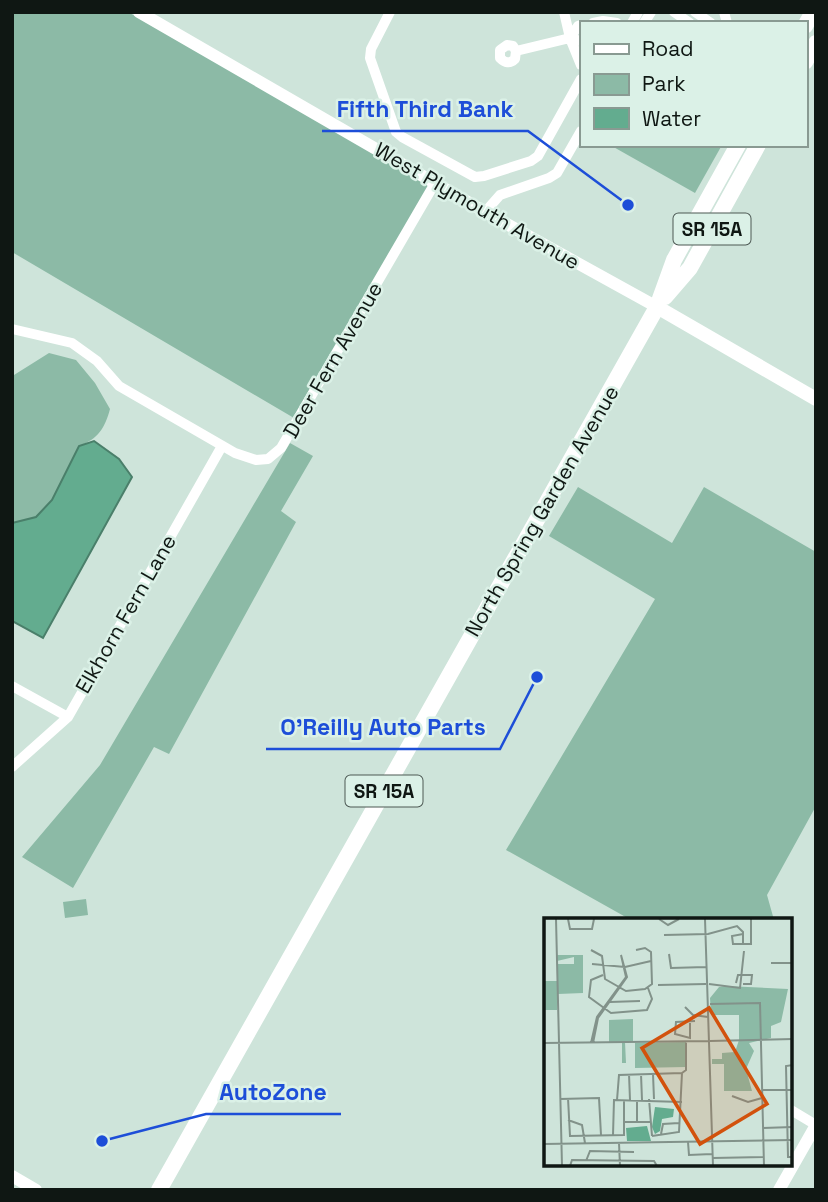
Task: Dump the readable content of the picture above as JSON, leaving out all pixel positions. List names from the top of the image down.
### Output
{
  "streets": {
    "highway": ["SR 15A", "North Spring Garden Avenue"],
    "main road": ["West Plymouth Avenue"],
    "street": ["Deer Fern Avenue", "Elkhorn Fern Lane"]
  },
  "crossings": [
    ["West Plymouth Avenue", "Deer Fern Avenue"],
    ["West Plymouth Avenue", "North Spring Garden Avenue"],
    ["Deer Fern Avenue", "Elkhorn Fern Lane"]
  ],
  "places": ["Fifth Third Bank", "O'Reilly Auto Parts", "AutoZone"],
  "legend": ["Road", "Park", "Water"]
}
